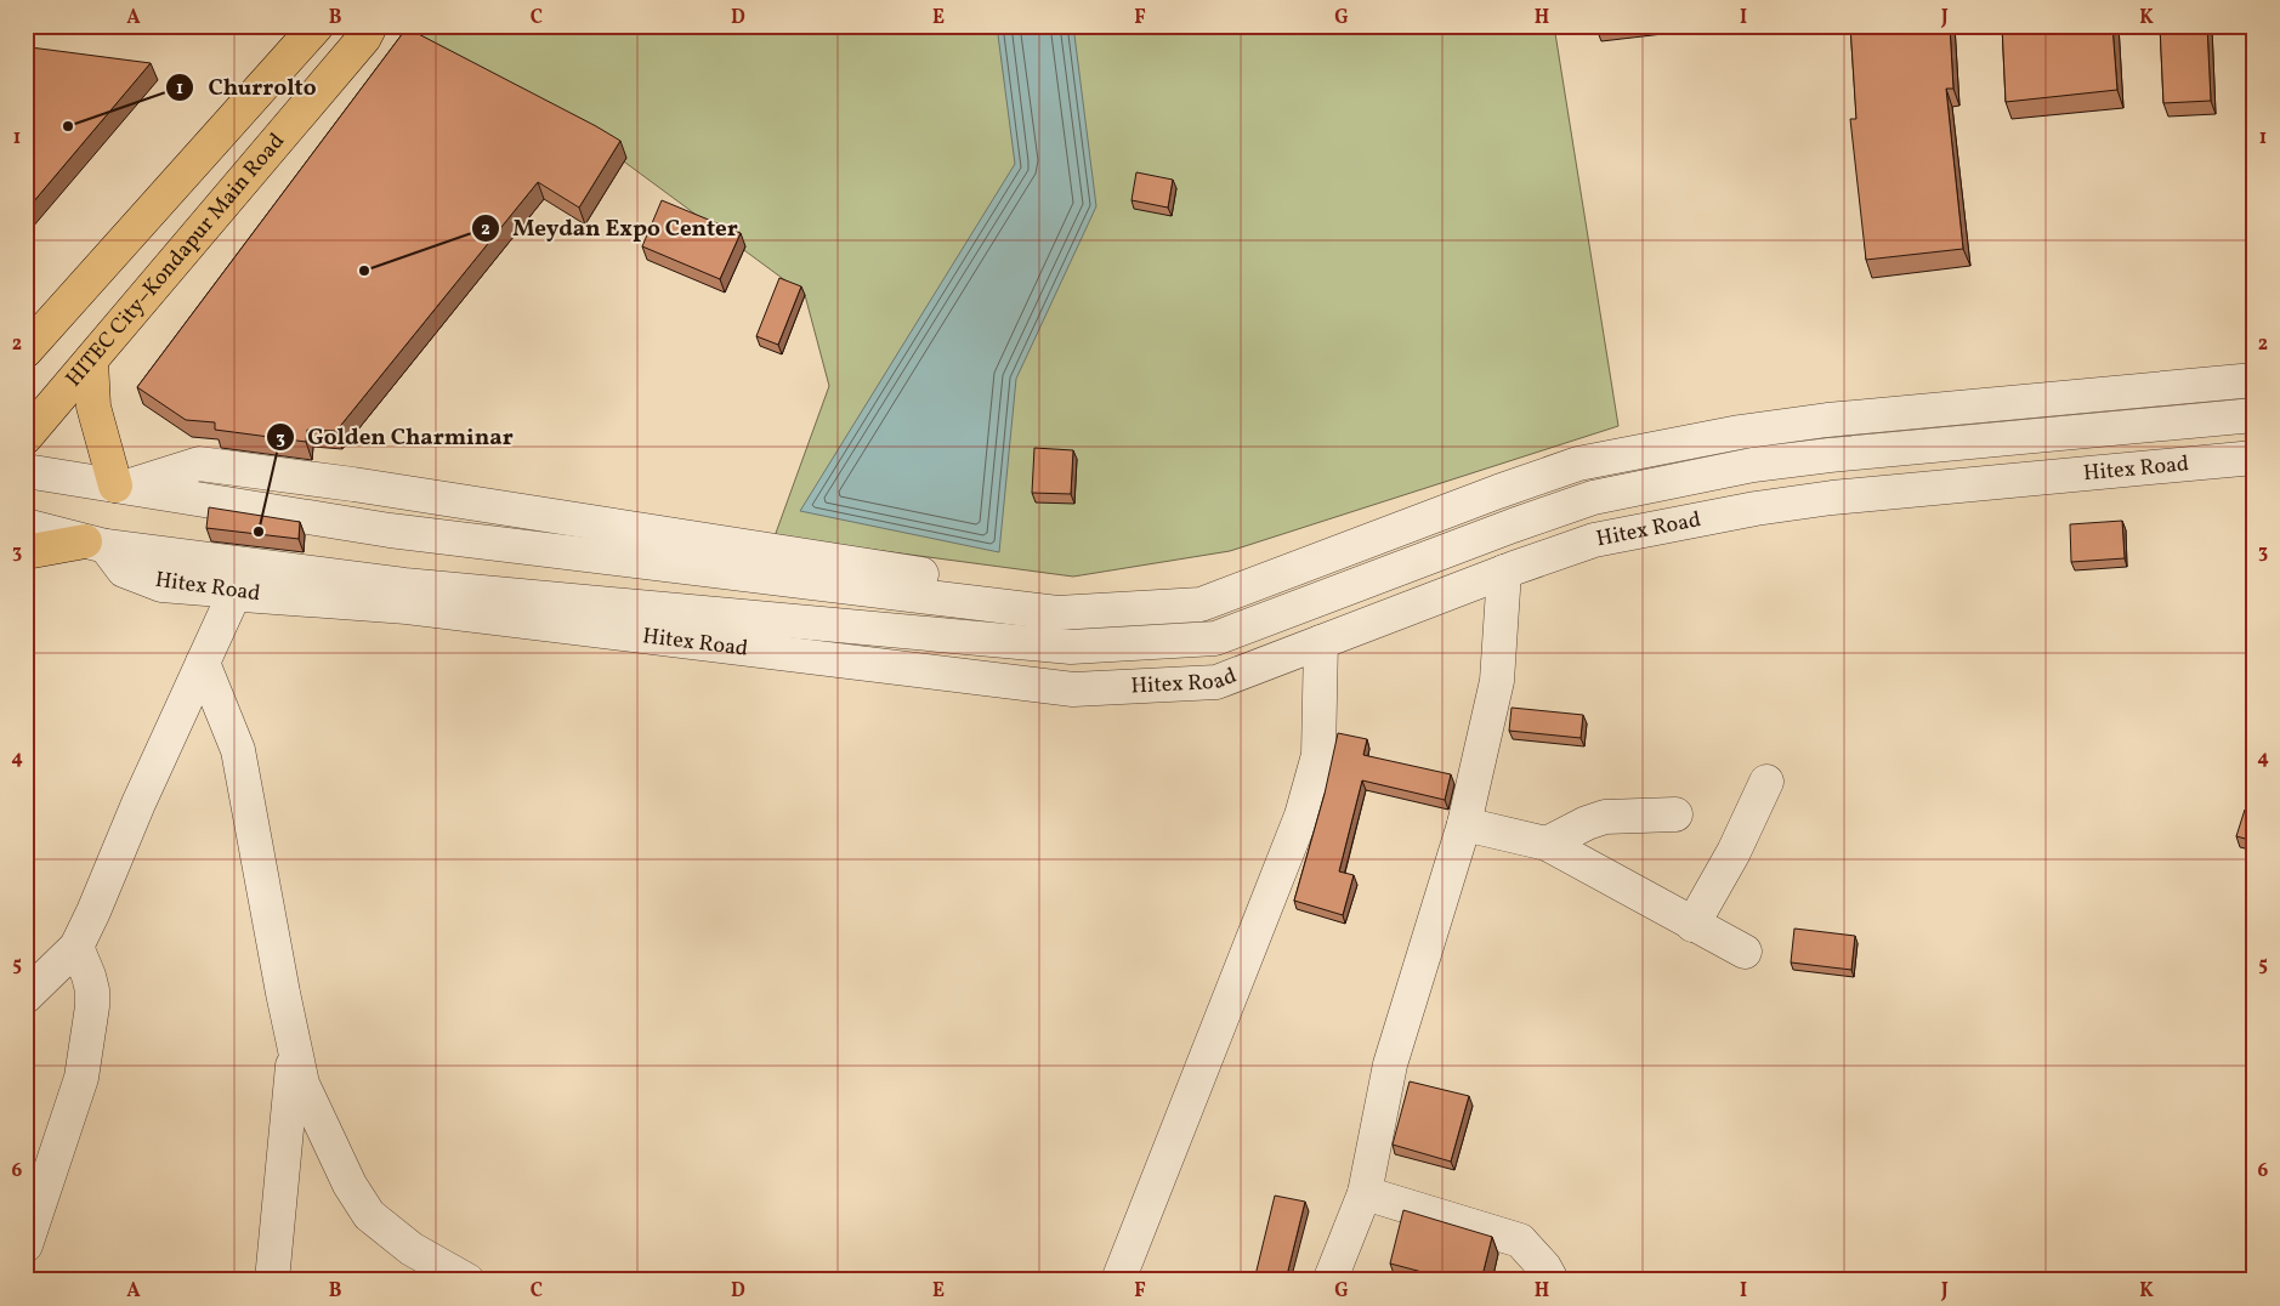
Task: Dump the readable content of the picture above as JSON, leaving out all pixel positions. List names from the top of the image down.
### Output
{
  "streets": {
    "main road": ["HITEC City–Kondapur Main Road"],
    "street": ["Hitex Road"]
  },
  "places": ["Churrolto", "Meydan Expo Center", "Golden Charminar"],
  "grid": {
    "columns": [
      "A",
      "B",
      "C",
      "D",
      "E",
      "F",
      "G",
      "H",
      "I",
      "J",
      "K"
    ],
    "rows": [
      "1",
      "2",
      "3",
      "4",
      "5",
      "6"
    ]
  }
}
